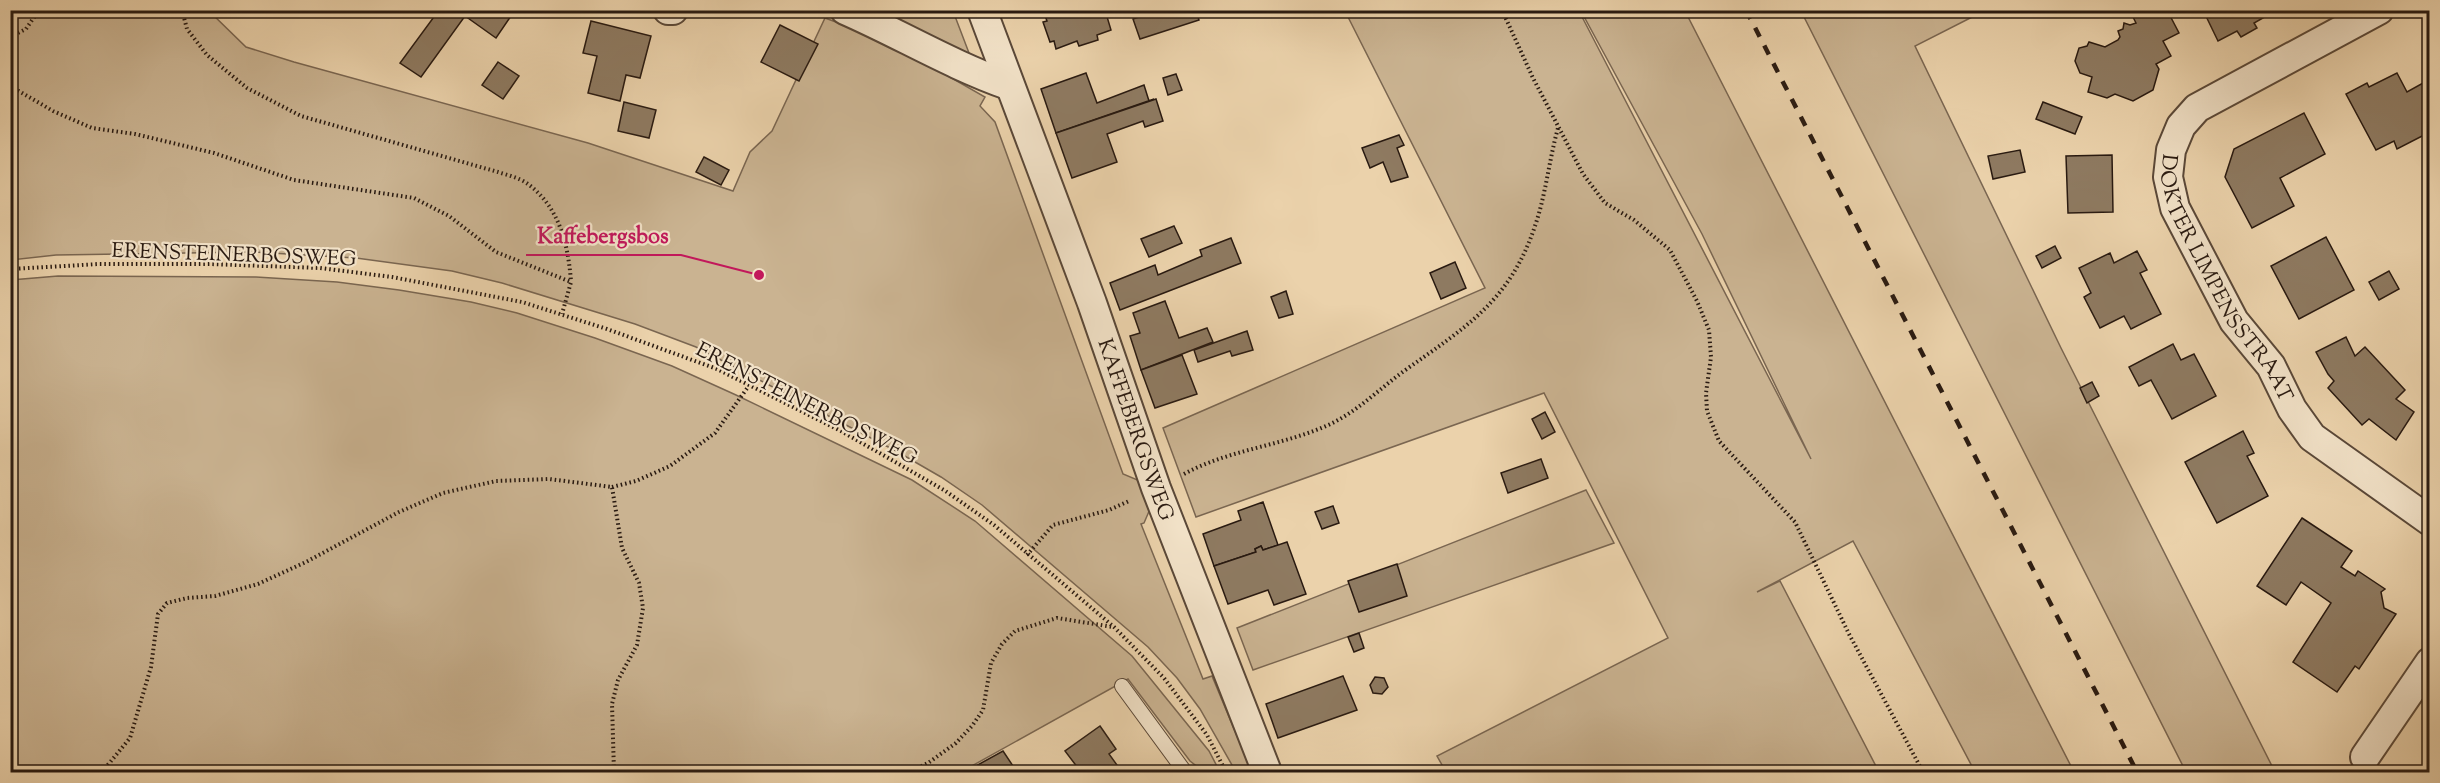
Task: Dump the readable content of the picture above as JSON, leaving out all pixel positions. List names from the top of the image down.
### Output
{
  "streets": {
    "street": ["DOKTER LIMPENSSTRAAT", "KAFFEBERGSWEG"],
    "path": ["ERENSTEINERBOSWEG"]
  },
  "places": ["Kaffebergsbos"]
}
